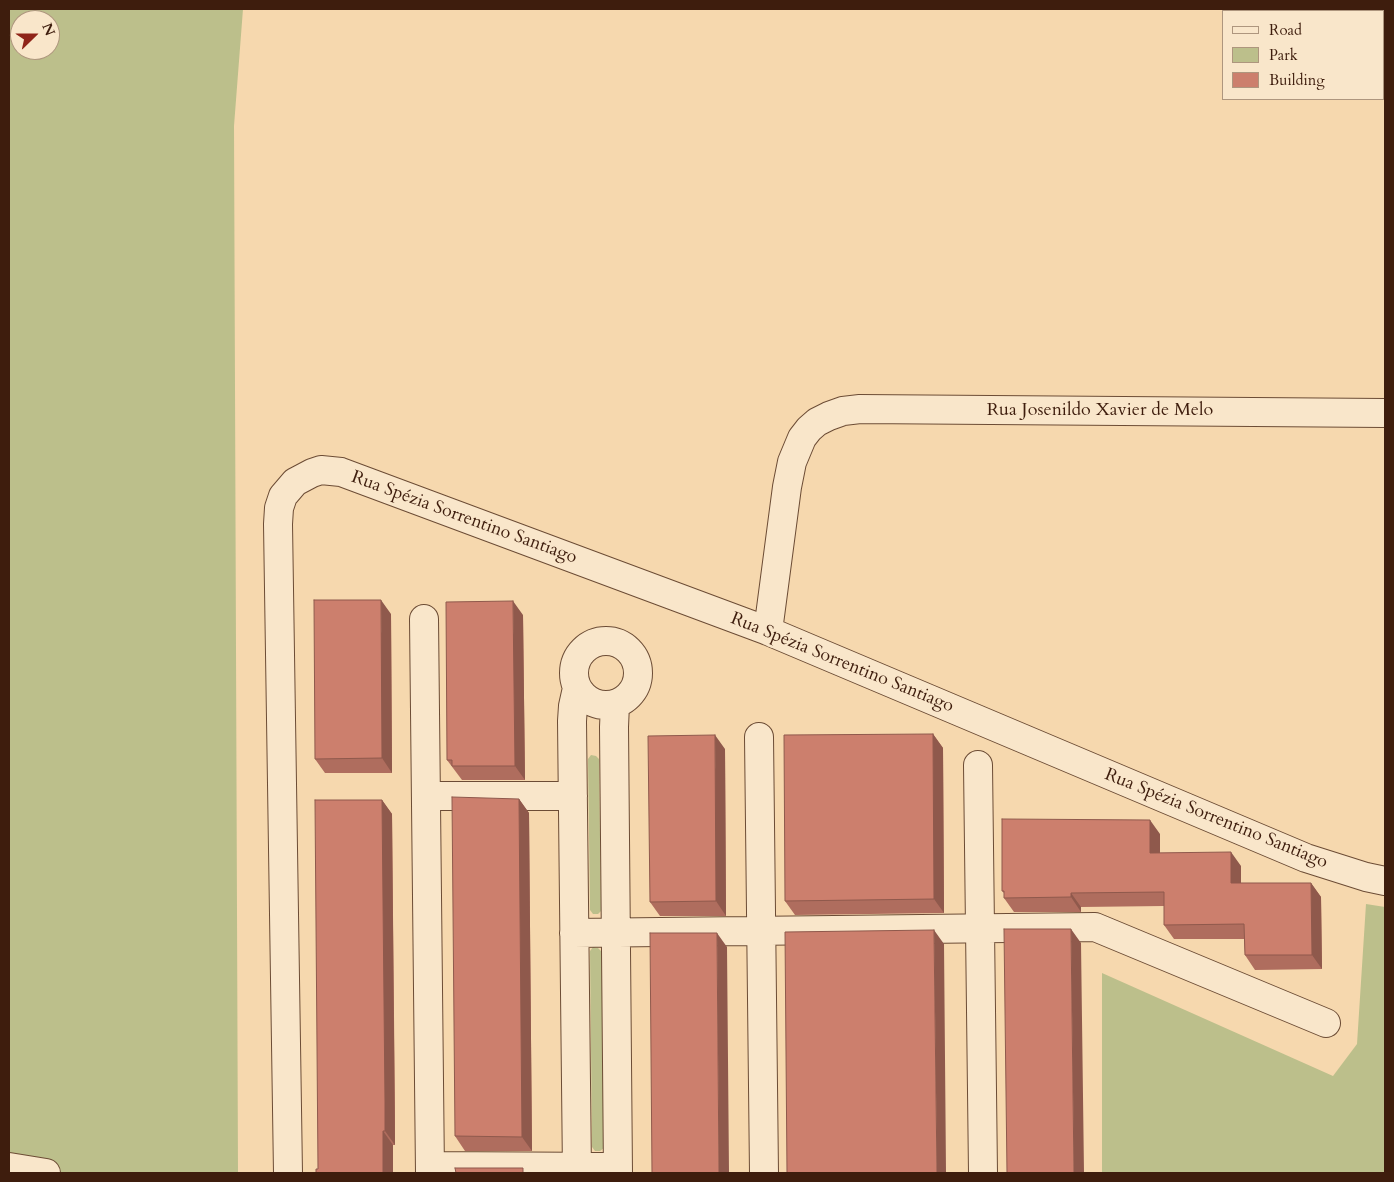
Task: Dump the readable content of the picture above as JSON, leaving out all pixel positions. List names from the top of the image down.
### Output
{
  "streets": {
    "street": ["Rua Josenildo Xavier de Melo", "Rua Spézia Sorrentino Santiago"]
  },
  "crossings": [
    ["Rua Josenildo Xavier de Melo", "Rua Spézia Sorrentino Santiago"]
  ],
  "legend": ["Road", "Park", "Building"],
  "north": "right"
}
